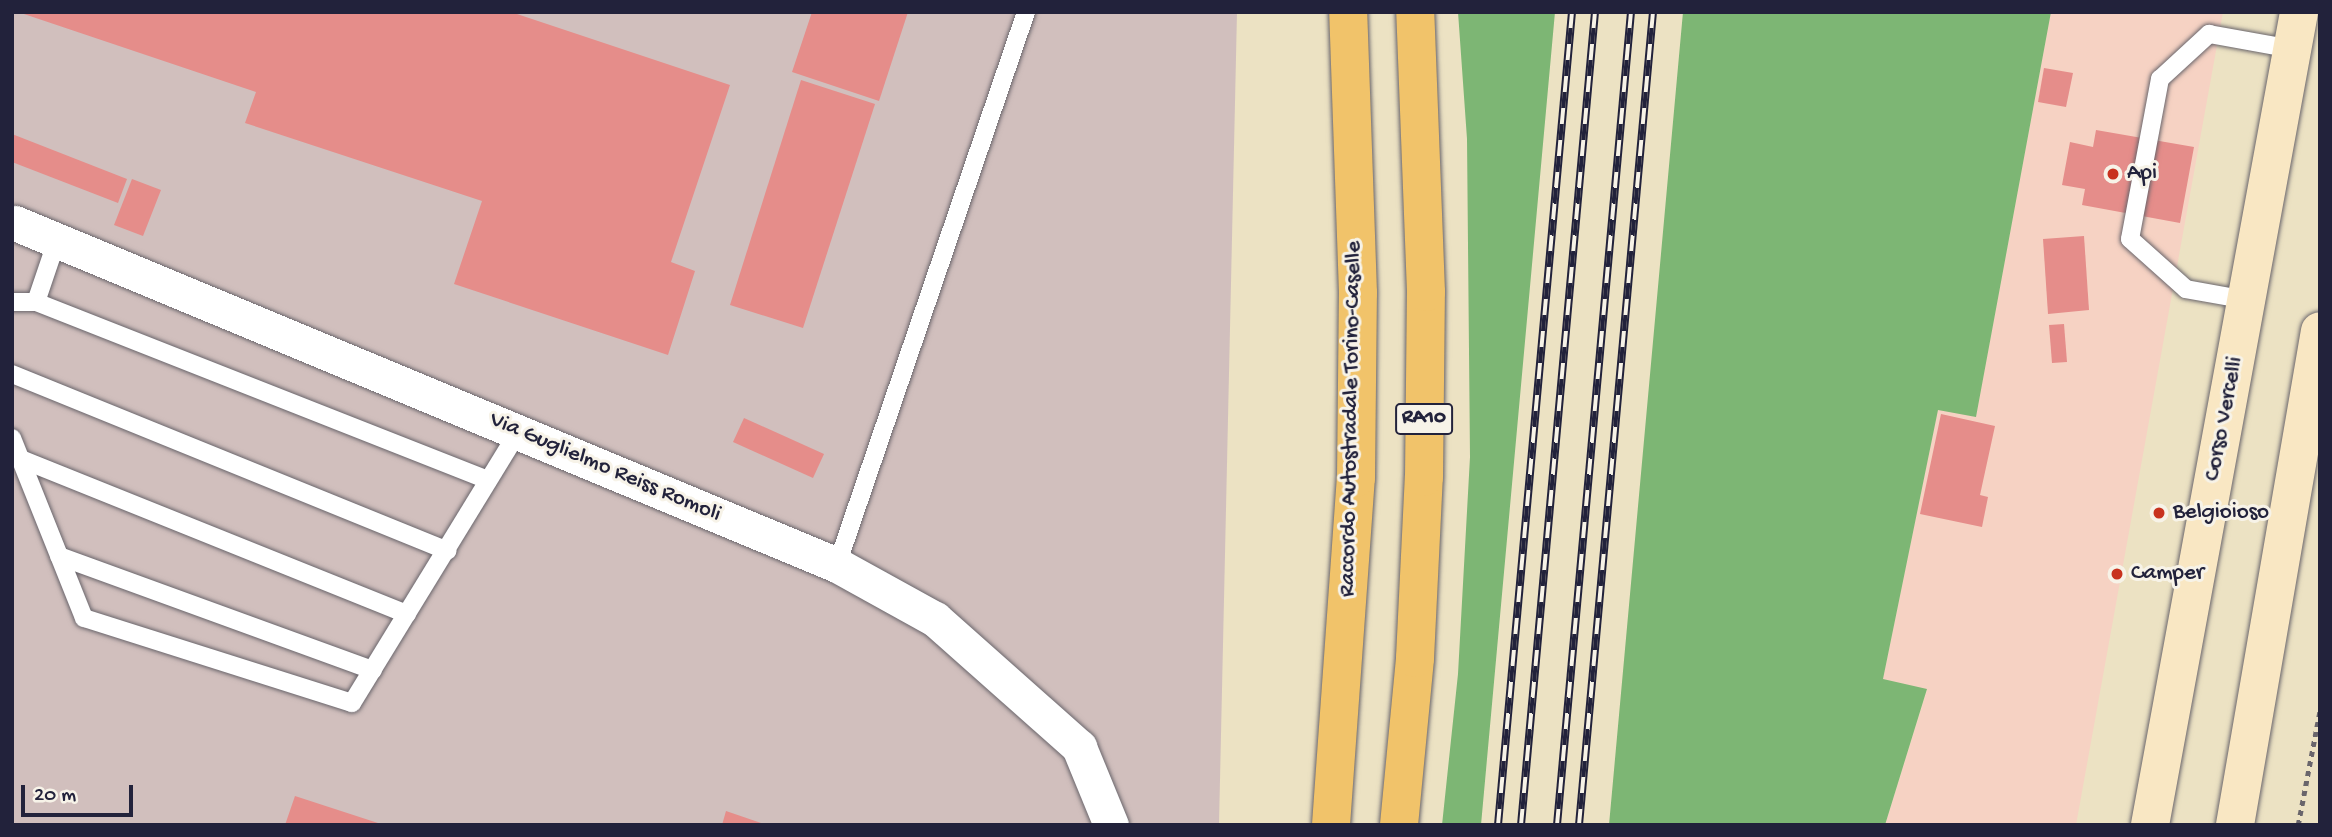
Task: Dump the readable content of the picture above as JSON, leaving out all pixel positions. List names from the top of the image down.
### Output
{
  "streets": {
    "highway": ["Raccordo Autostradale Torino-Caselle", "RA10"],
    "main road": ["Corso Vercelli"],
    "street": ["Via Guglielmo Reiss Romoli"]
  },
  "places": ["Api", "Belgioioso", "Camper"],
  "scale_bar": "20 m"
}
